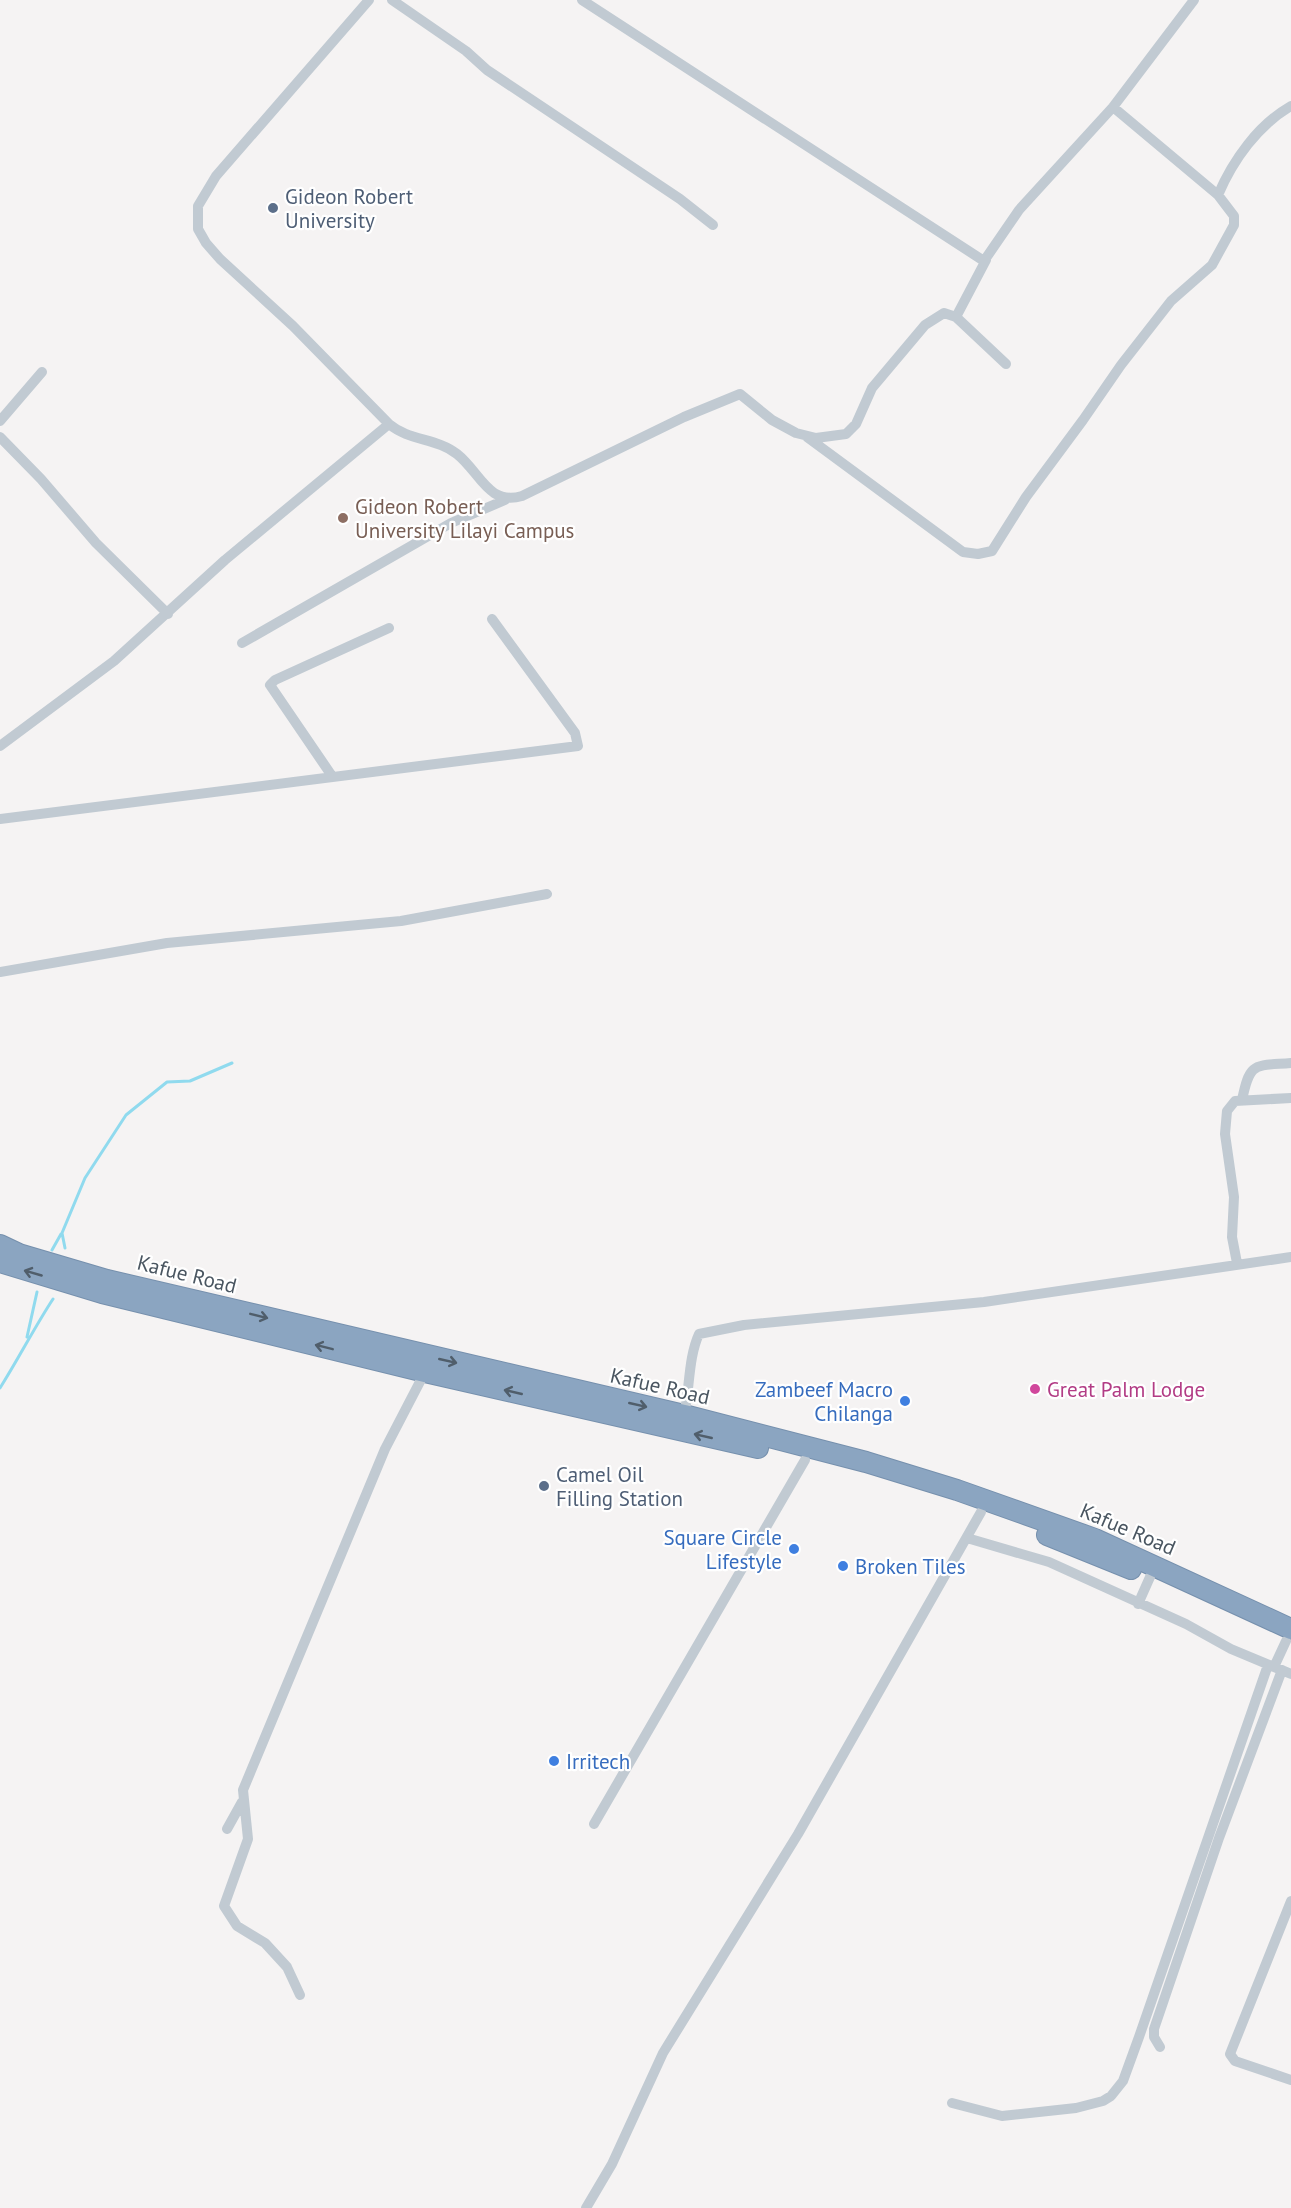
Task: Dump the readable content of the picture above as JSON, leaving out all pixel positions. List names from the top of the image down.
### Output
{
  "streets": {
    "highway": ["Kafue Road"]
  },
  "places": [
    "Gideon Robert University",
    "Gideon Robert University Lilayi Campus",
    "Great Palm Lodge",
    "Zambeef Macro Chilanga",
    "Camel Oil Filling Station",
    "Square Circle Lifestyle",
    "Broken Tiles",
    "Irritech"
  ]
}
